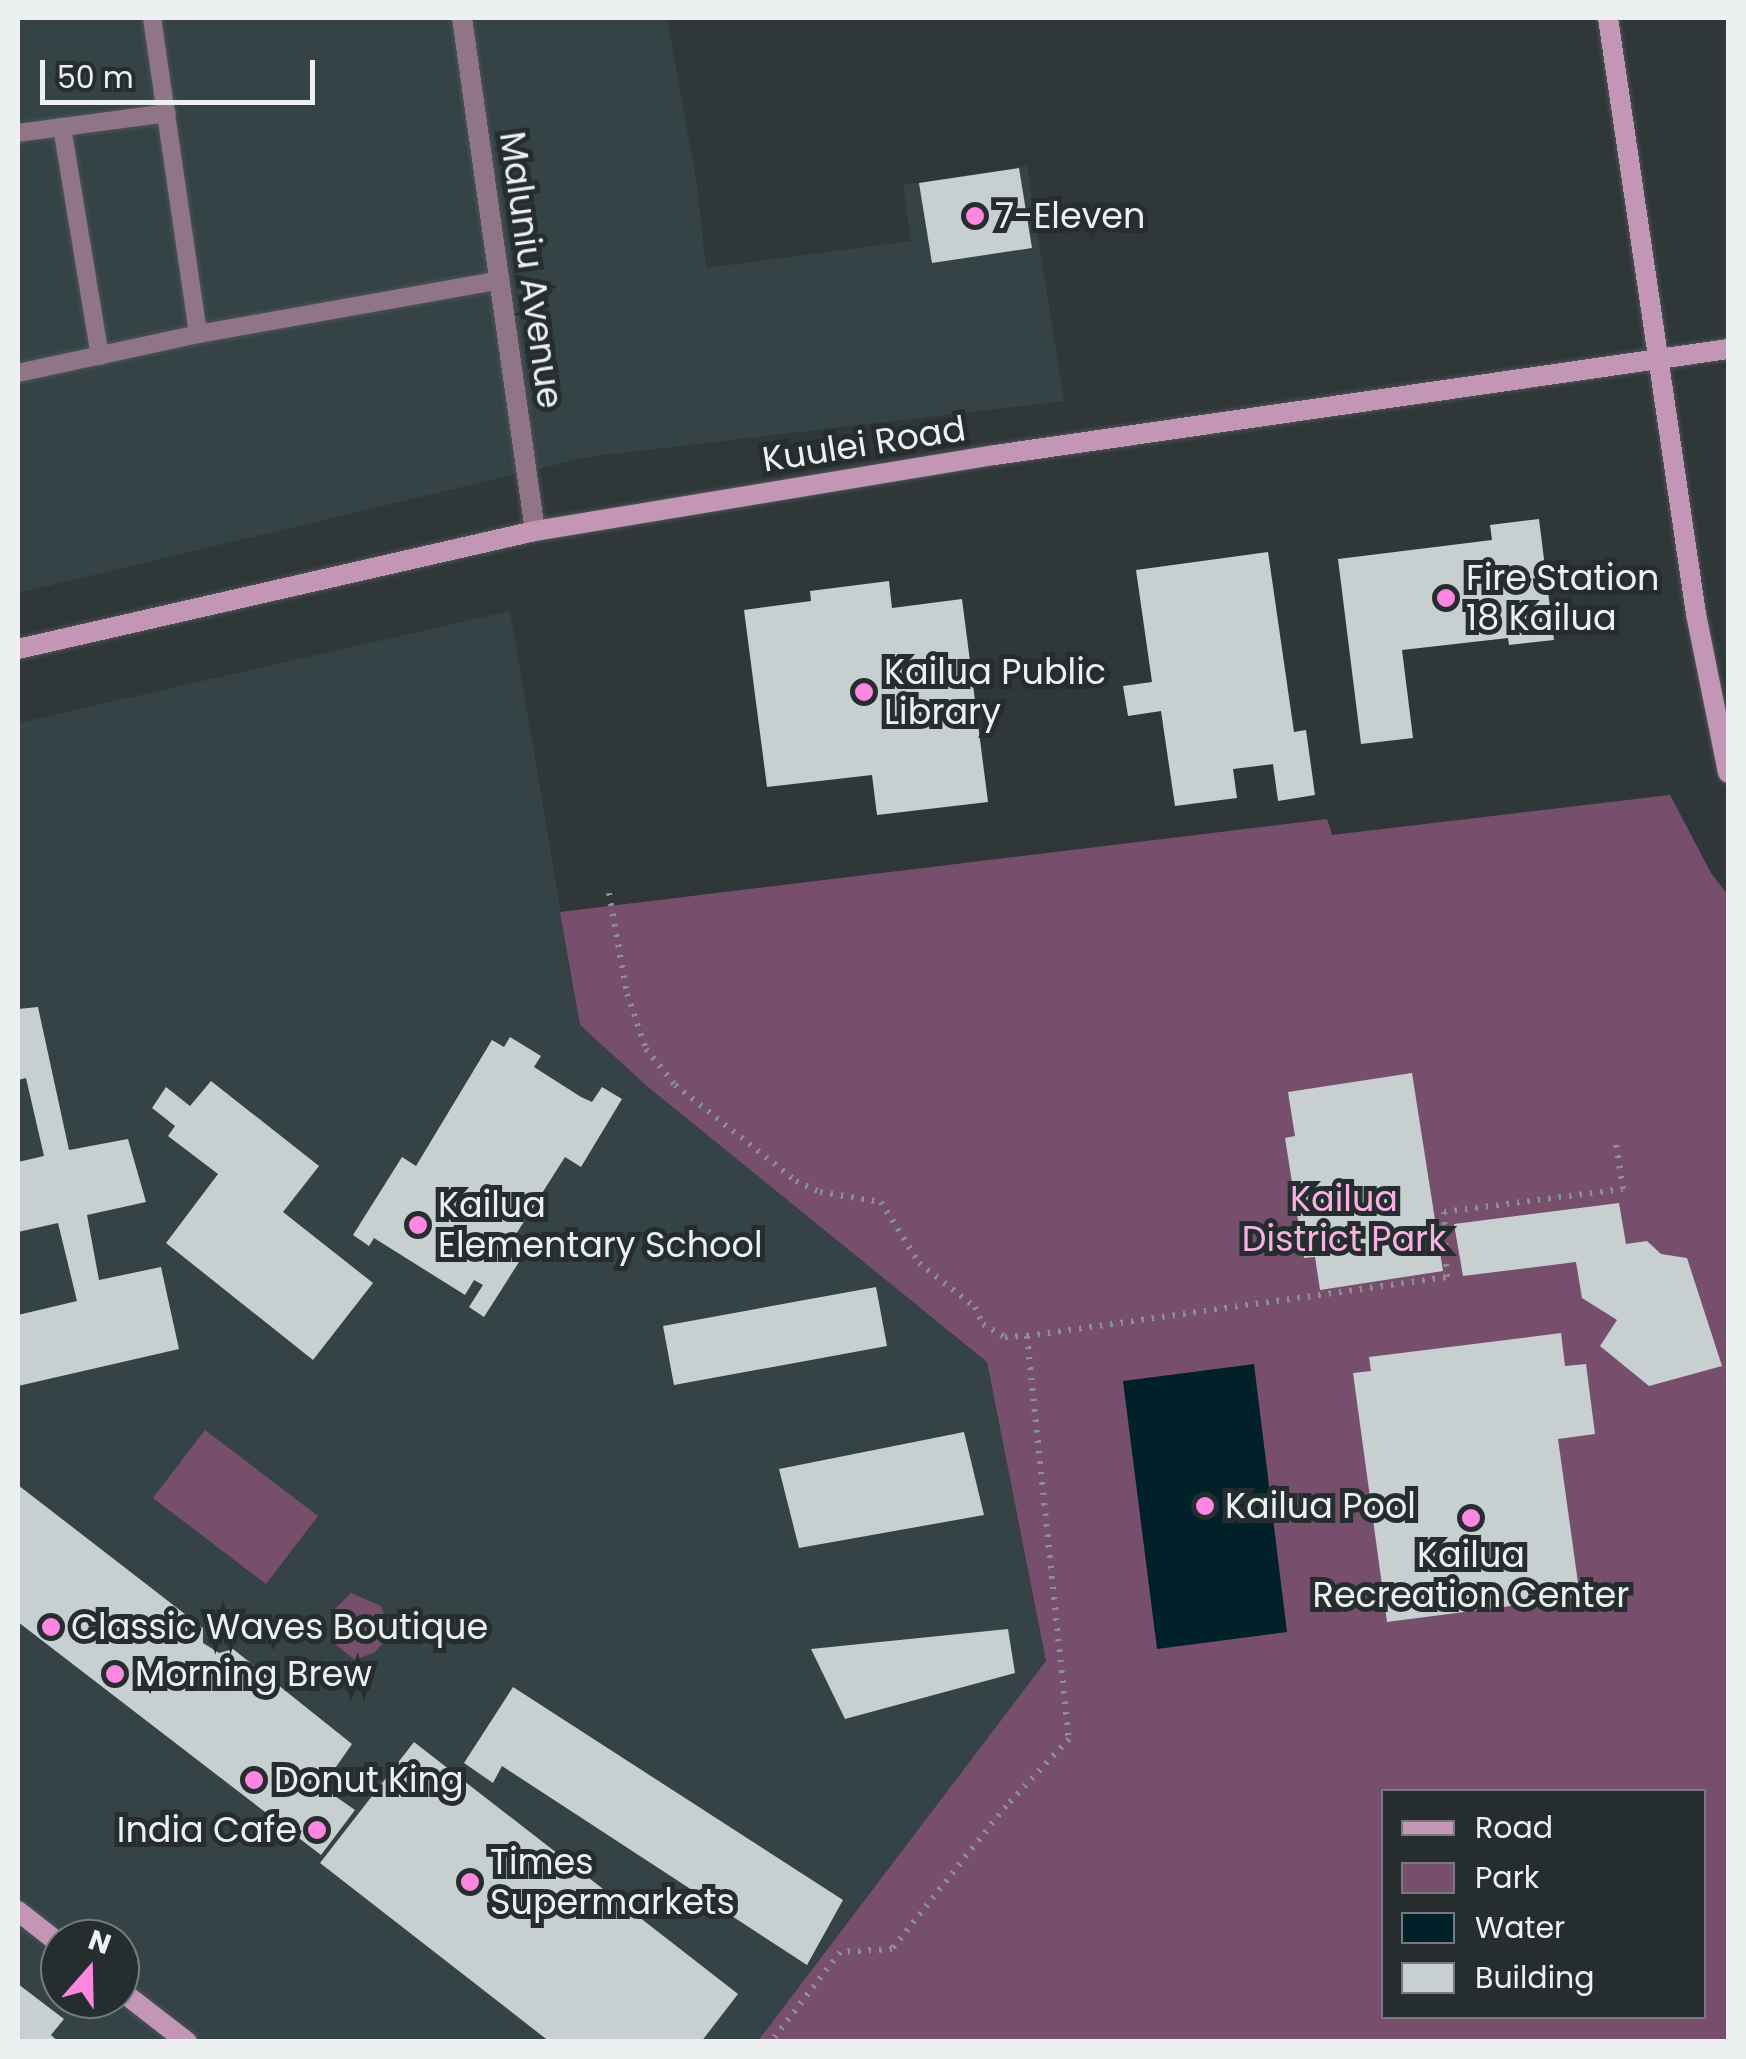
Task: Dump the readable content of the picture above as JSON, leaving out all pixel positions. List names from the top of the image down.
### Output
{
  "streets": {
    "main road": ["Kuulei Road"],
    "street": ["Maluniu Avenue"]
  },
  "crossings": [
    ["Maluniu Avenue", "Kuulei Road"]
  ],
  "parks": ["Kailua District Park"],
  "places": [
    "7-Eleven",
    "Fire Station 18 Kailua",
    "Kailua Public Library",
    "Kailua Elementary School",
    "Kailua Pool",
    "Kailua Recreation Center",
    "Classic Waves Boutique",
    "Morning Brew",
    "Donut King",
    "India Cafe",
    "Times Supermarkets"
  ],
  "legend": [
    "Road",
    "Park",
    "Water",
    "Building"
  ],
  "scale_bar": "50 m",
  "north": "top"
}
